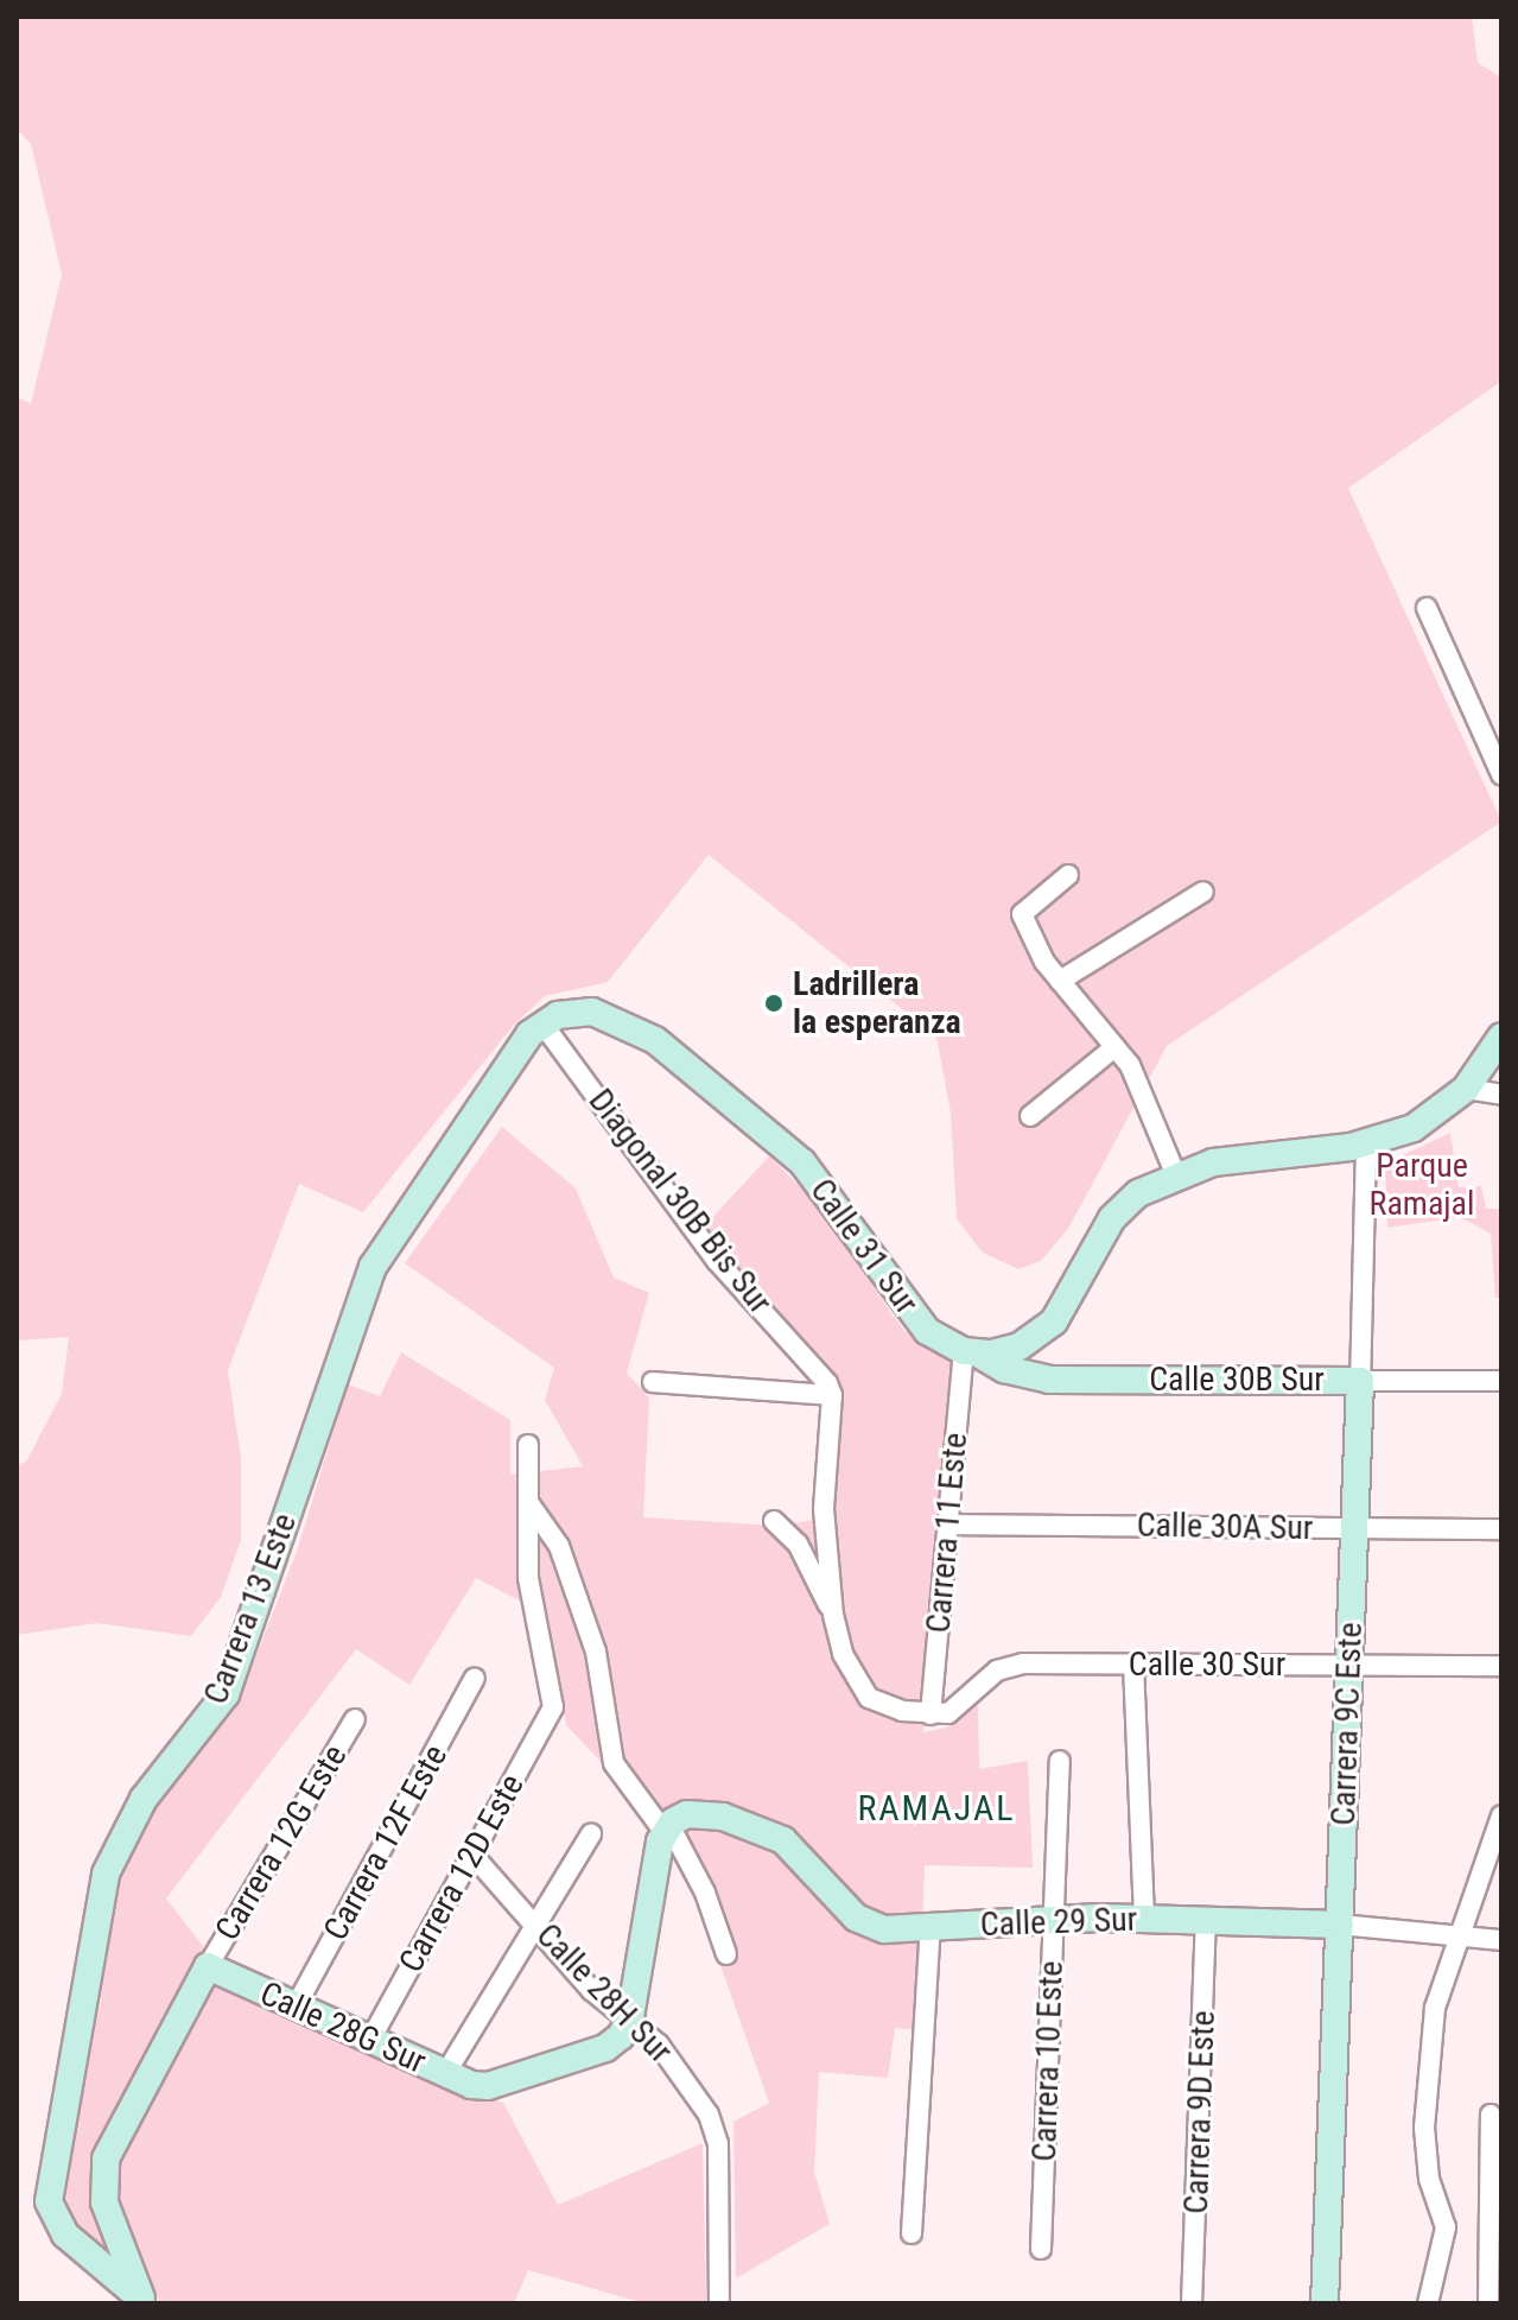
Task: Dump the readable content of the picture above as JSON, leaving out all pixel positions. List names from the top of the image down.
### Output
{
  "streets": {
    "street": [
      "Diagonal 30B Bis Sur",
      "Calle 31 Sur",
      "Calle 30B Sur",
      "Calle 30A Sur",
      "Carrera 11 Este",
      "Carrera 13 Este",
      "Calle 30 Sur",
      "Carrera 9C Este",
      "Carrera 12G Este",
      "Carrera 12F Este",
      "Carrera 12D Este",
      "Calle 29 Sur",
      "Calle 28H Sur",
      "Calle 28G Sur",
      "Carrera 10 Este",
      "Carrera 9D Este"
    ]
  },
  "crossings": [
    ["Diagonal 30B Bis Sur", "Calle 31 Sur"],
    ["Diagonal 30B Bis Sur", "Carrera 13 Este"],
    ["Calle 31 Sur", "Calle 30B Sur"],
    ["Calle 31 Sur", "Carrera 11 Este"],
    ["Calle 31 Sur", "Carrera 13 Este"],
    ["Calle 30B Sur", "Carrera 11 Este"],
    ["Calle 30B Sur", "Carrera 9C Este"],
    ["Calle 30A Sur", "Carrera 11 Este"],
    ["Calle 30A Sur", "Carrera 9C Este"],
    ["Carrera 11 Este", "Calle 30 Sur"],
    ["Carrera 13 Este", "Carrera 12G Este"],
    ["Carrera 13 Este", "Calle 28G Sur"],
    ["Calle 30 Sur", "Carrera 9C Este"],
    ["Carrera 9C Este", "Calle 29 Sur"],
    ["Carrera 12G Este", "Calle 28G Sur"],
    ["Carrera 12F Este", "Calle 28G Sur"],
    ["Carrera 12D Este", "Calle 28H Sur"],
    ["Carrera 12D Este", "Calle 28G Sur"],
    ["Calle 29 Sur", "Carrera 10 Este"],
    ["Calle 29 Sur", "Carrera 9D Este"],
    ["Calle 28H Sur", "Calle 28G Sur"]
  ],
  "districts": ["RAMAJAL"],
  "parks": ["Parque Ramajal"],
  "places": ["Ladrillera la esperanza"]
}
